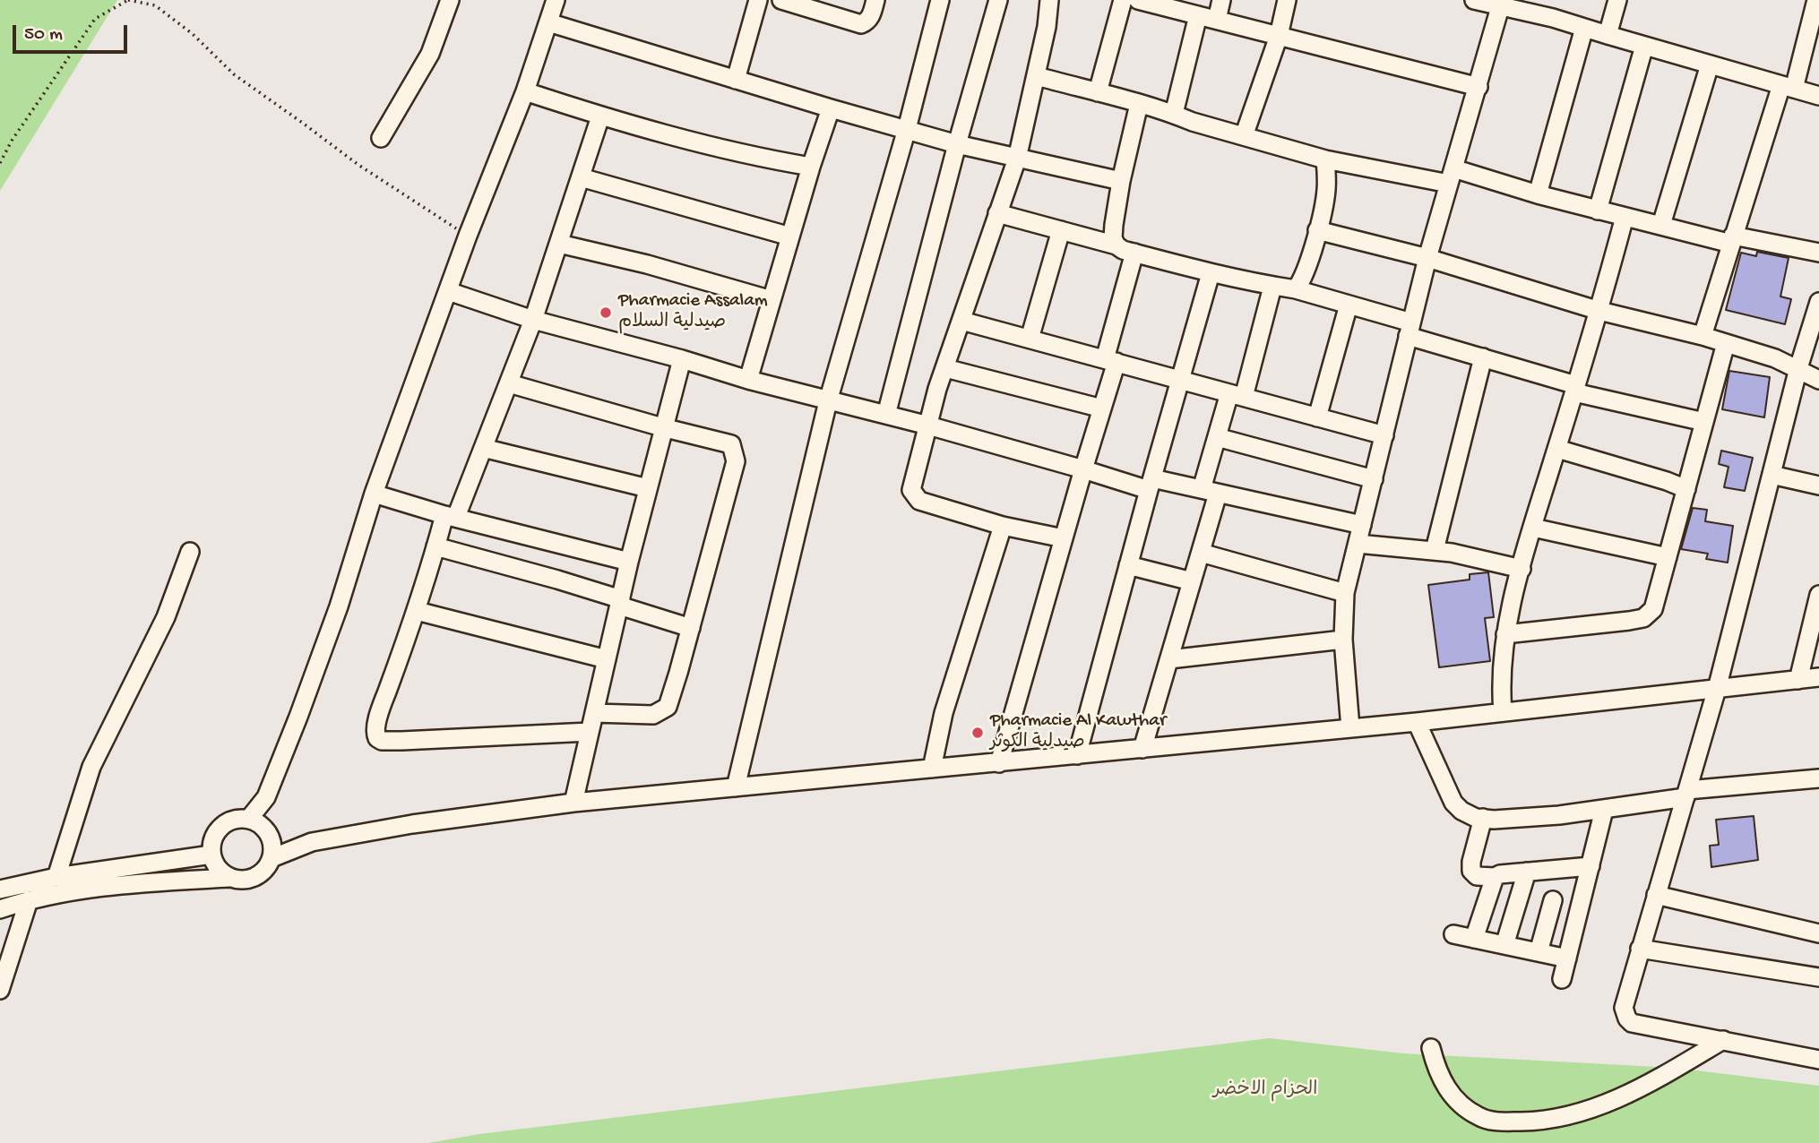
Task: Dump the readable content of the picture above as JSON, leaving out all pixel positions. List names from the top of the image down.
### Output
{
  "parks": ["الحزام الاخضر"],
  "places": ["Pharmacie Assalam صيدلية السلام", "Pharmacie Al Kawthar صيدلية الكوثر"],
  "scale_bar": "50 m"
}
